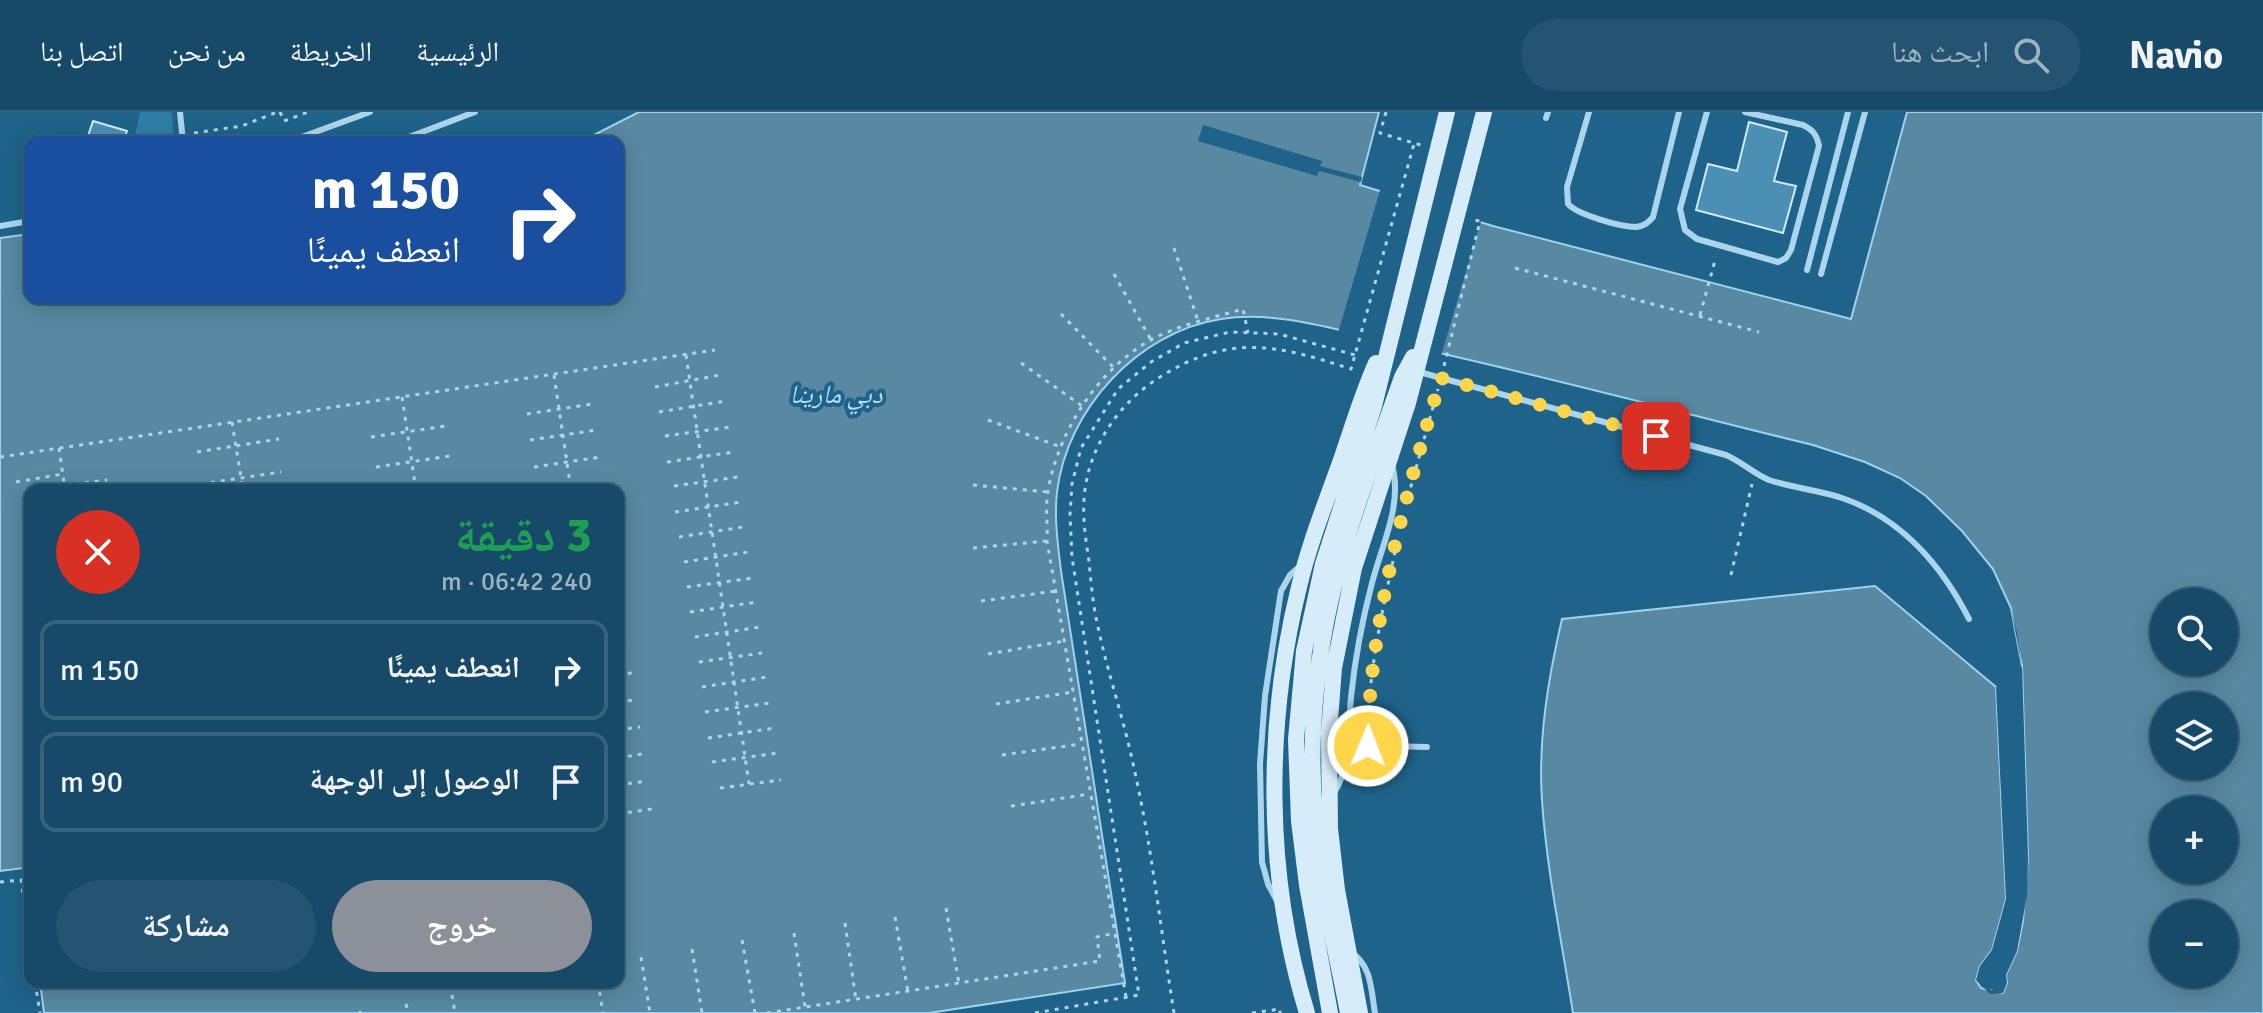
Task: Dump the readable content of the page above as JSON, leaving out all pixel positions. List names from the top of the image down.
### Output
{
  "water": ["دبي مارينا"],
  "page": {
    "header": "Navio",
    "search": "ابحث هنا",
    "nav": [
      "الرئيسية",
      "الخريطة",
      "من نحن",
      "اتصل بنا"
    ],
    "turn": ["150 m", "انعطف يمينًا"],
    "heading": ["3 دقيقة", "240 m · 06:42"],
    "map_buttons": ["+", "−"],
    "list": [
      {
        "name": "انعطف يمينًا",
        "value": "150 m"
      },
      {
        "name": "الوصول إلى الوجهة",
        "value": "90 m"
      }
    ],
    "buttons": ["خروج", "مشاركة"]
  }
}
